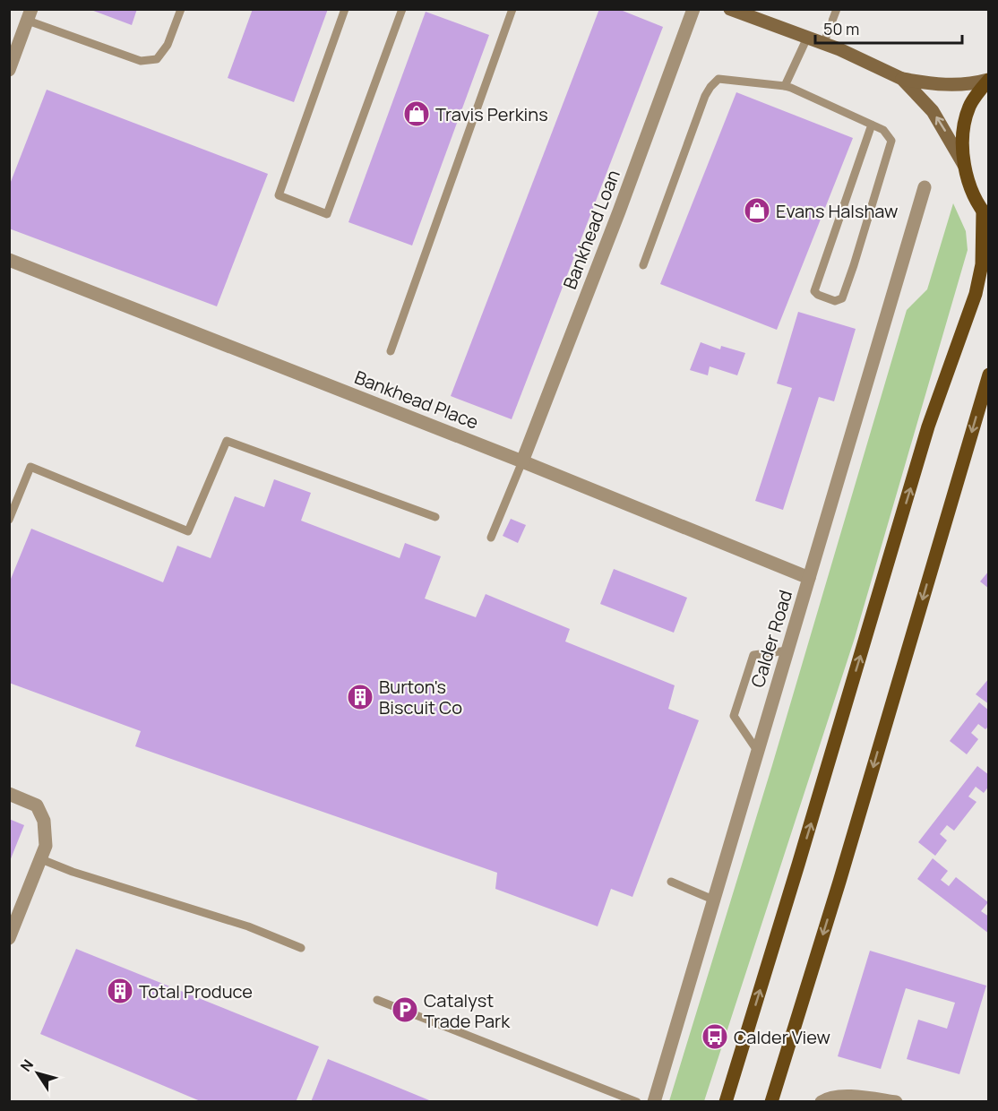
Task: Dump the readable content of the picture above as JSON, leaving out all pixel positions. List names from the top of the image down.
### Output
{
  "streets": {
    "street": ["Bankhead Loan", "Bankhead Place", "Calder Road"]
  },
  "crossings": [
    ["Bankhead Loan", "Bankhead Place"],
    ["Bankhead Place", "Calder Road"]
  ],
  "places": {
    "shop": ["Travis Perkins", "Evans Halshaw"],
    "building": ["Burton's Biscuit Co", "Total Produce"],
    "parking": ["Catalyst Trade Park"],
    "bus stop": ["Calder View"]
  },
  "scale_bar": "50 m",
  "north": "top left"
}
